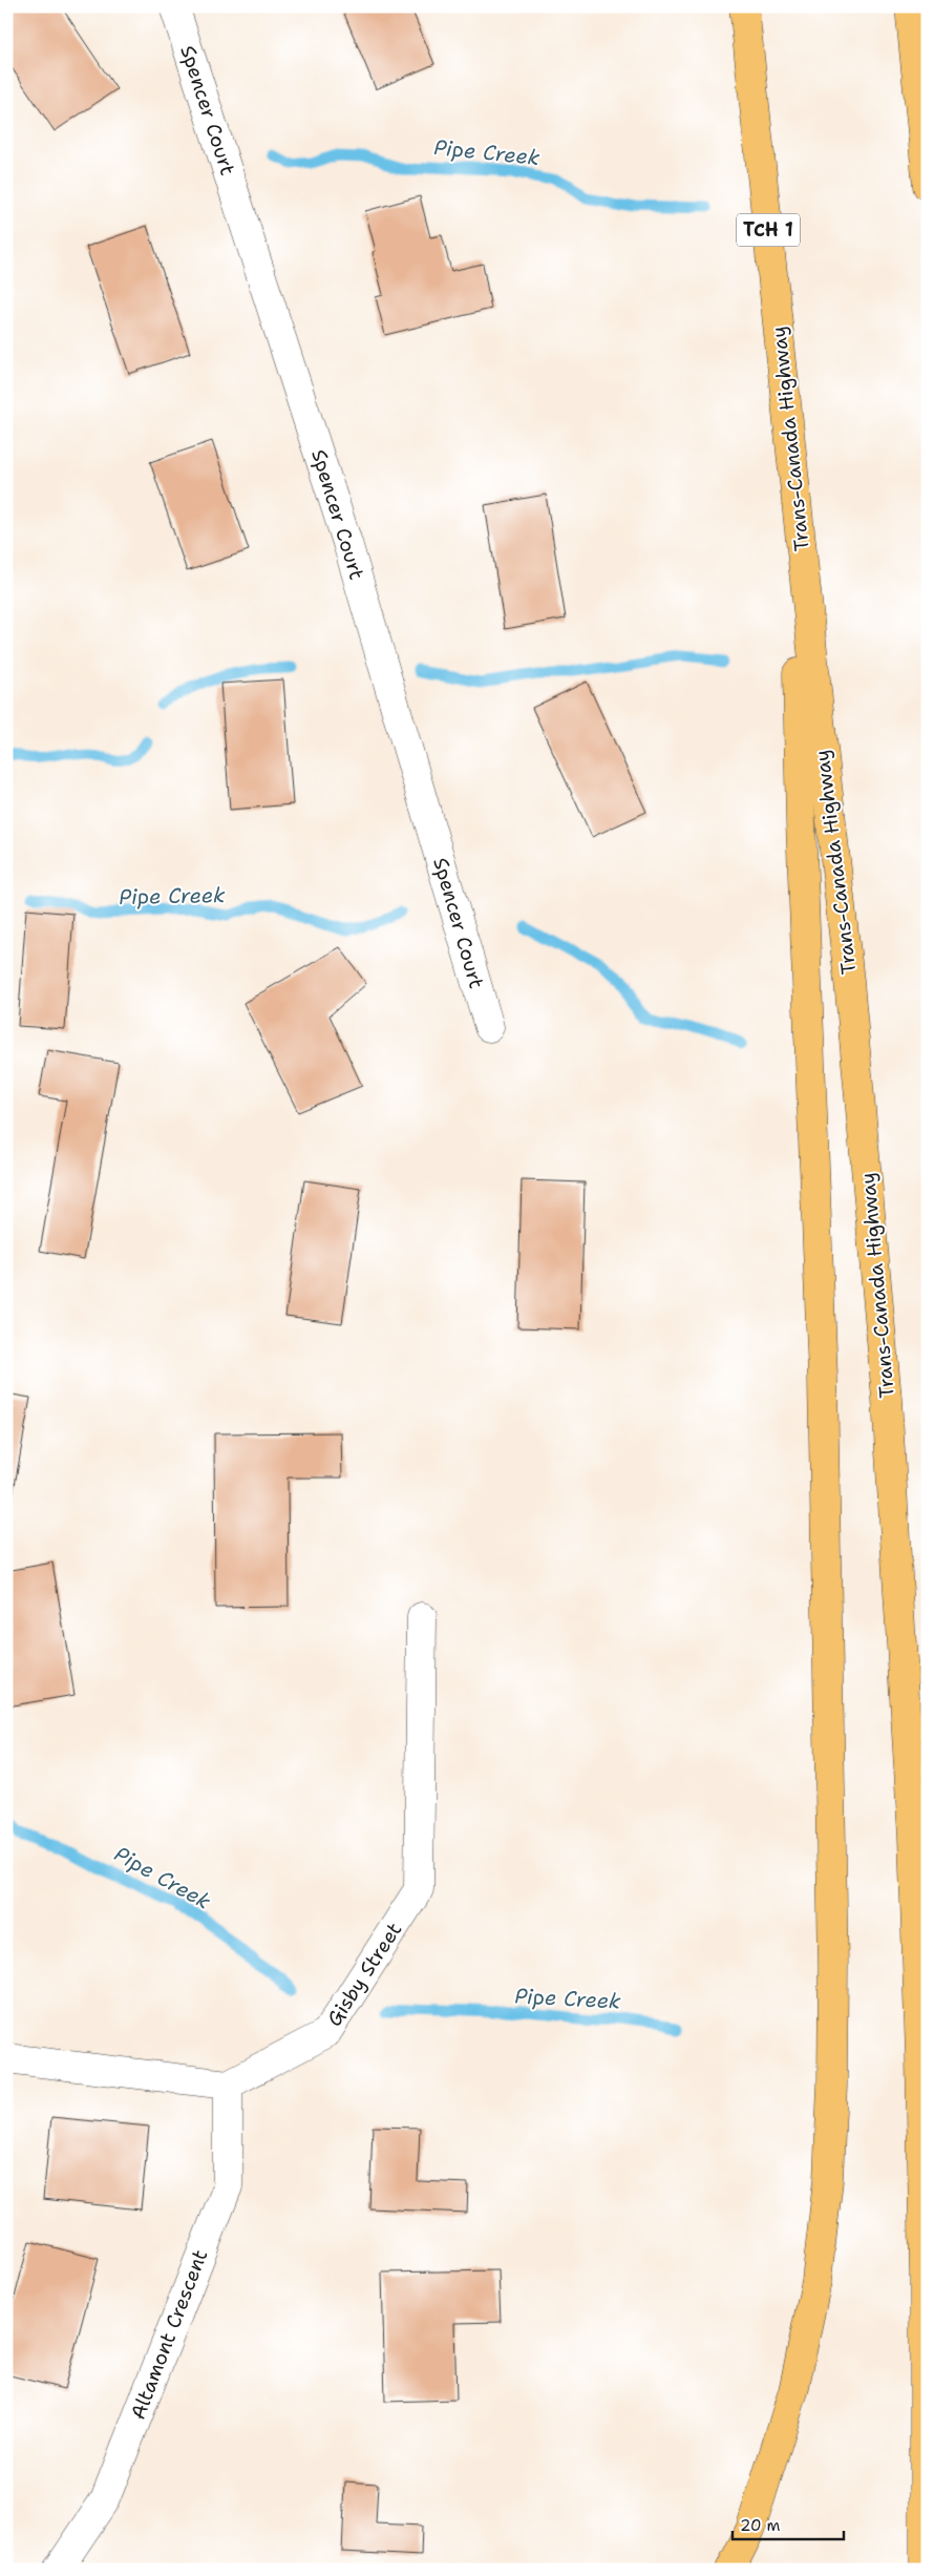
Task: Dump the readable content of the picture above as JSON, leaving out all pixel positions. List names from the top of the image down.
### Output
{
  "streets": {
    "highway": ["TCH 1", "Trans-Canada Highway"],
    "street": ["Spencer Court", "Gisby Street", "Altamont Crescent"]
  },
  "crossings": [
    ["Gisby Street", "Altamont Crescent"]
  ],
  "water": ["Pipe Creek"],
  "scale_bar": "20 m"
}
